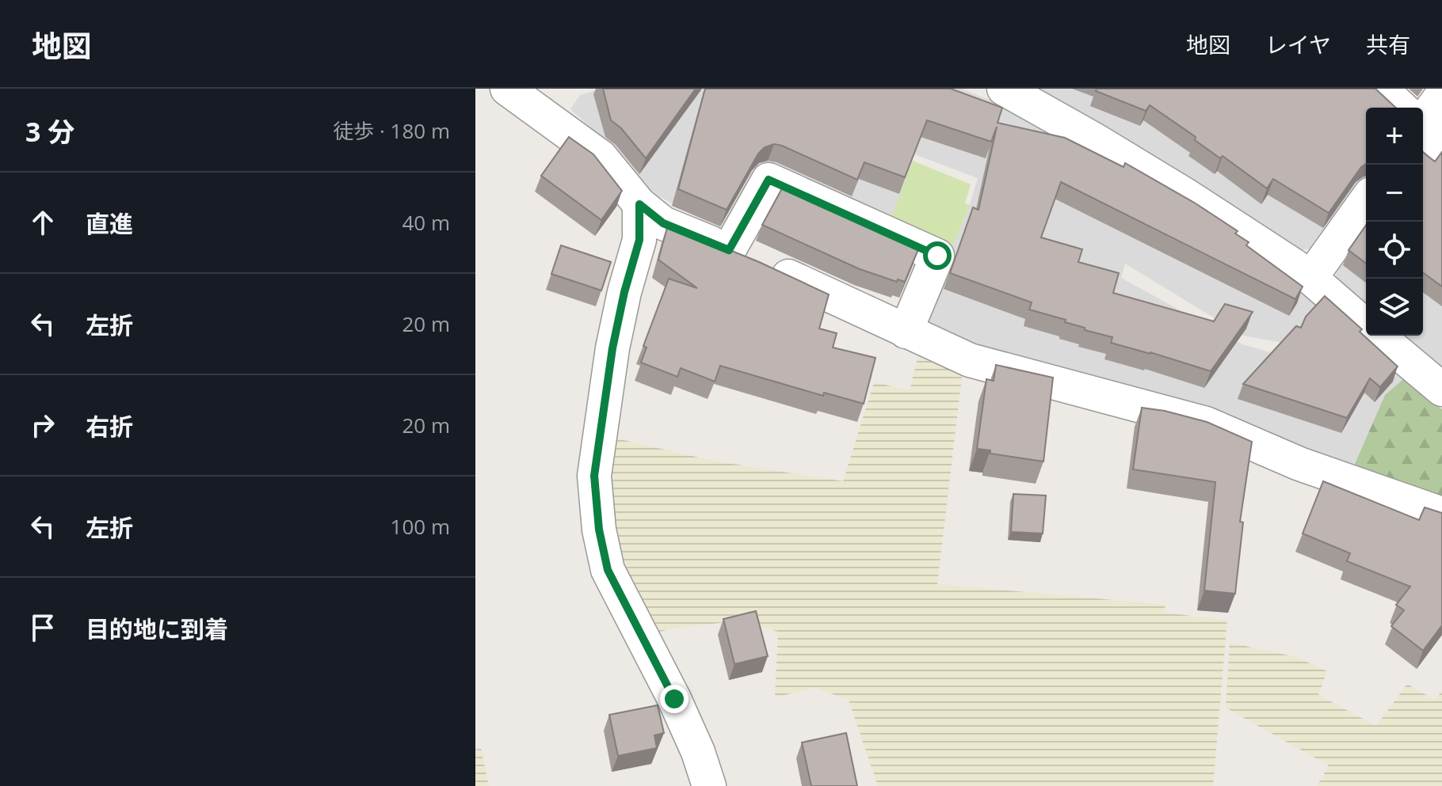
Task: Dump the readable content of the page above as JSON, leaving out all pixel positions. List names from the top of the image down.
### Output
{
  "page": {
    "header": "地図",
    "nav": ["地図", "レイヤ", "共有"],
    "heading": ["3 分", "徒歩 · 180 m"],
    "map_buttons": ["+", "−"],
    "list": [
      ["直進", "40 m"],
      ["左折", "20 m"],
      ["右折", "20 m"],
      ["左折", "100 m"],
      "目的地に到着"
    ]
  }
}
